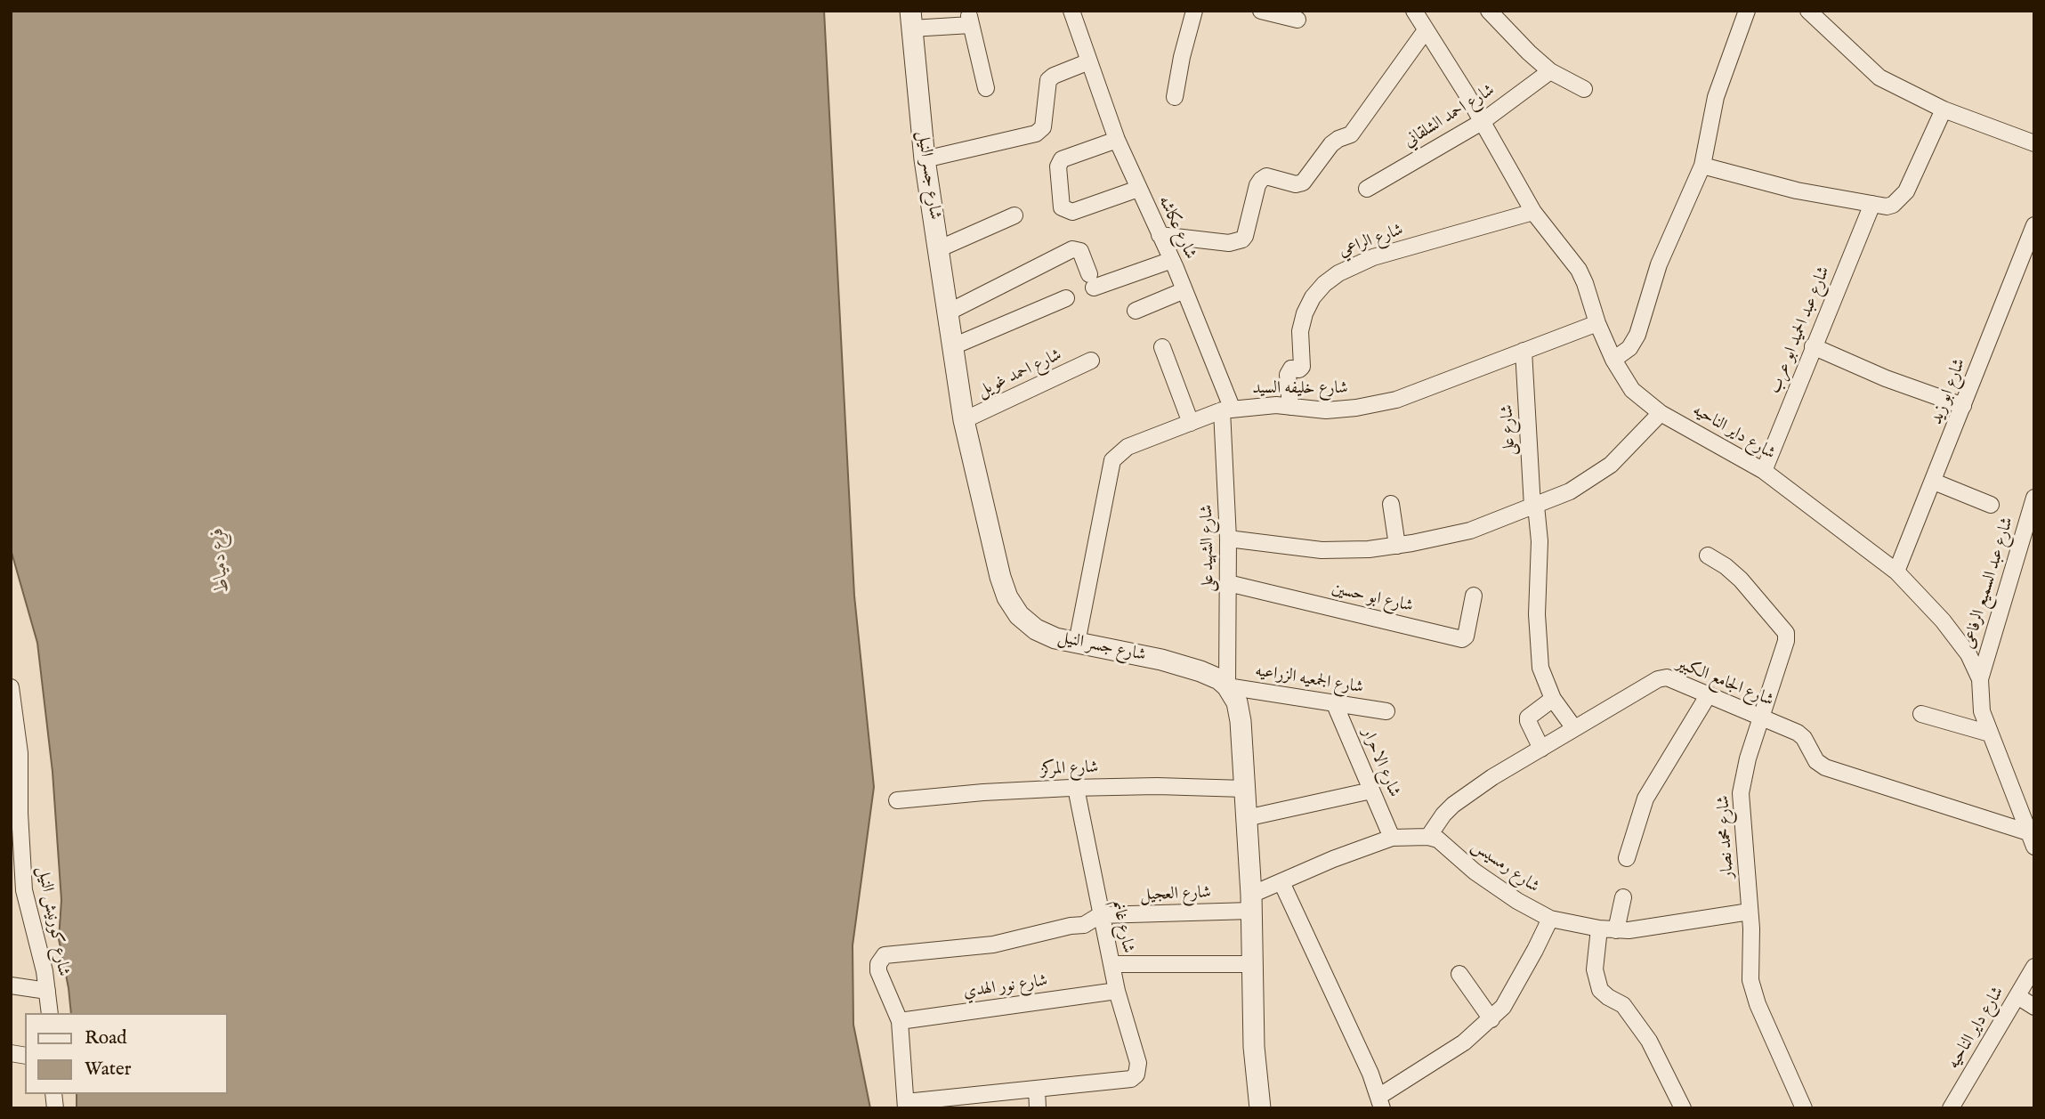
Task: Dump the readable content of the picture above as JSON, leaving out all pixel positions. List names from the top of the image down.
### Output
{
  "streets": {
    "street": [
      "شارع احمد الشلقاني",
      "شارع جسر النيل",
      "شارع عكاشه",
      "شارع الراعي",
      "شارع عبد الحميد ابو عرب",
      "شارع احمد غويل",
      "شارع خليفه السيد",
      "شارع ابو زيد",
      "شارع على",
      "شارع داير الناحيه",
      "شارع الشهيد على",
      "شارع عبد السميع الرفاعى",
      "شارع ابو حسين",
      "شارع الجمعيه الزراعيه",
      "شارع الجامع الكبير",
      "شارع الاحرار",
      "شارع المركز",
      "شارع محمد نصار",
      "شارع رمسيس",
      "شارع العجيل",
      "شارع كورنيش النيل",
      "شارع غانم",
      "شارع نور الهدي"
    ]
  },
  "crossings": [
    ["شارع احمد الشلقاني", "شارع داير الناحيه"],
    ["شارع جسر النيل", "شارع احمد غويل"],
    ["شارع جسر النيل", "شارع خليفه السيد"],
    ["شارع جسر النيل", "شارع الشهيد على"],
    ["شارع جسر النيل", "شارع الجمعيه الزراعيه"],
    ["شارع عكاشه", "شارع خليفه السيد"],
    ["شارع عكاشه", "شارع الشهيد على"],
    ["شارع الراعي", "شارع خليفه السيد"],
    ["شارع الراعي", "شارع داير الناحيه"],
    ["شارع عبد الحميد ابو عرب", "شارع داير الناحيه"],
    ["شارع خليفه السيد", "شارع على"],
    ["شارع خليفه السيد", "شارع داير الناحيه"],
    ["شارع خليفه السيد", "شارع الشهيد على"],
    ["شارع ابو زيد", "شارع داير الناحيه"],
    ["شارع على", "شارع الجامع الكبير"],
    ["شارع داير الناحيه", "شارع عبد السميع الرفاعى"],
    ["شارع داير الناحيه", "شارع الجامع الكبير"],
    ["شارع الشهيد على", "شارع ابو حسين"],
    ["شارع الشهيد على", "شارع الجمعيه الزراعيه"],
    ["شارع الجمعيه الزراعيه", "شارع الاحرار"],
    ["شارع الجامع الكبير", "شارع محمد نصار"],
    ["شارع الجامع الكبير", "شارع رمسيس"],
    ["شارع محمد نصار", "شارع رمسيس"],
    ["شارع العجيل", "شارع غانم"],
    ["شارع العجيل", "شارع نور الهدي"],
    ["شارع غانم", "شارع نور الهدي"]
  ],
  "water": ["فرع دمياط"],
  "legend": ["Road", "Water"]
}
